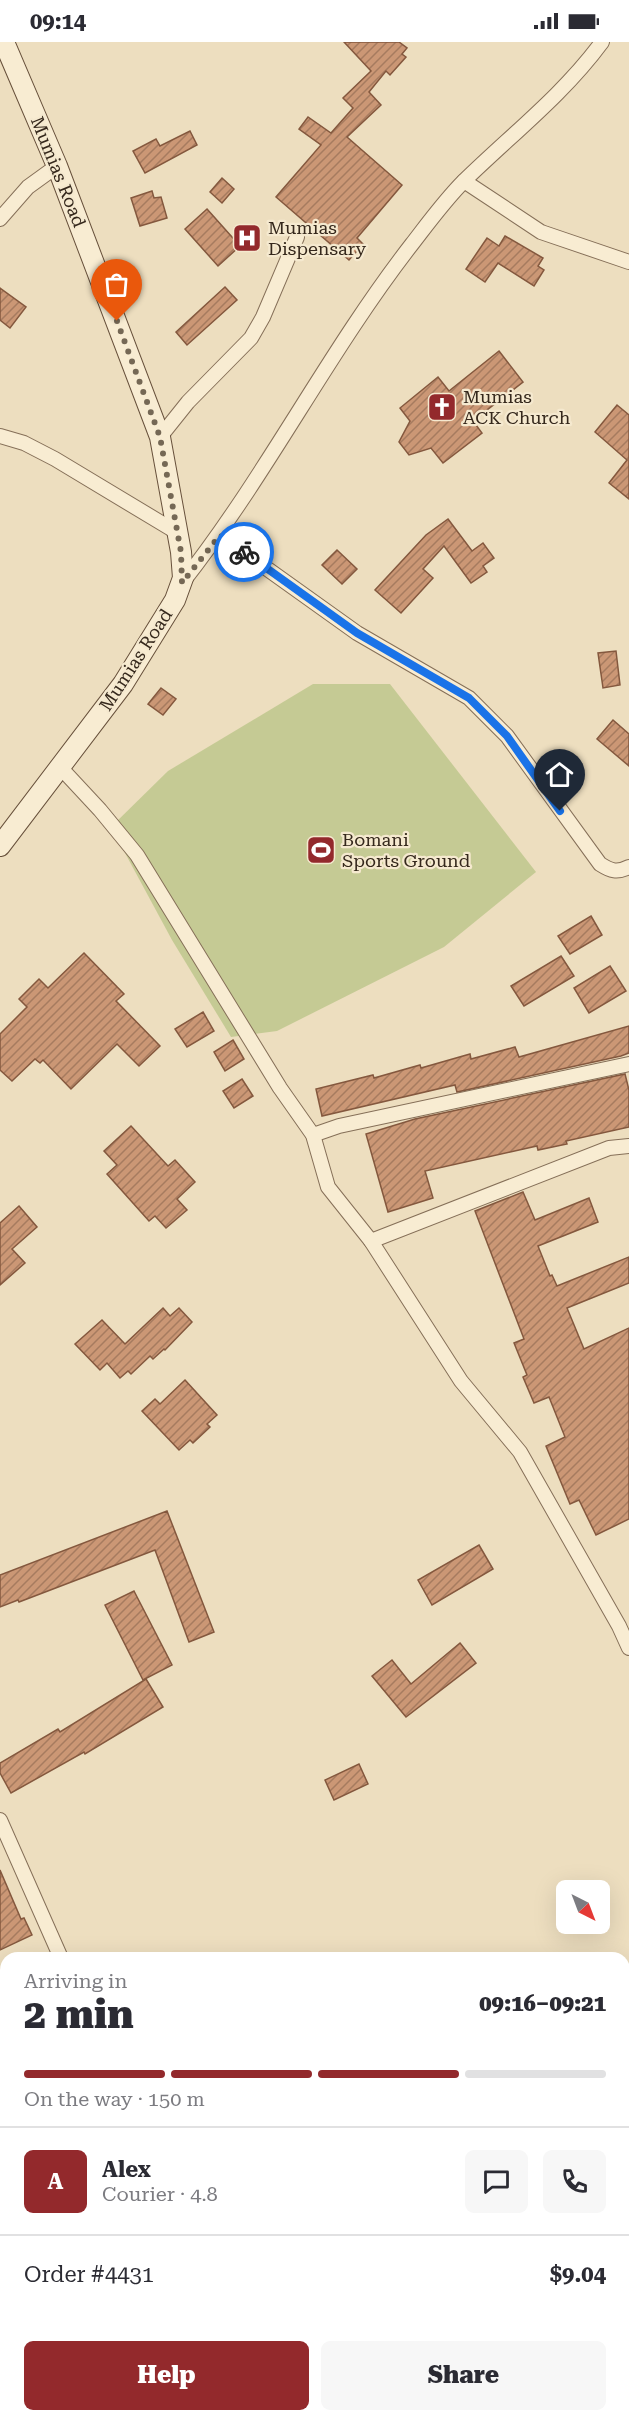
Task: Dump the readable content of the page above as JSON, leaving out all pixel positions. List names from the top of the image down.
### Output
{
  "streets": {
    "street": ["Mumias Road"]
  },
  "places": {
    "hospital": ["Mumias Dispensary"],
    "church": ["Mumias ACK Church"],
    "sports": ["Bomani Sports Ground"]
  },
  "north": "bottom right",
  "page": {
    "status": "09:14",
    "heading": ["2 min", "Arriving in", "09:16–09:21"],
    "panel": [
      "Alex",
      "Courier · 4.8",
      "Order #4431",
      "$9.04"
    ],
    "bar": "On the way · 150 m",
    "round": "A",
    "buttons": ["Help", "Share"]
  }
}
